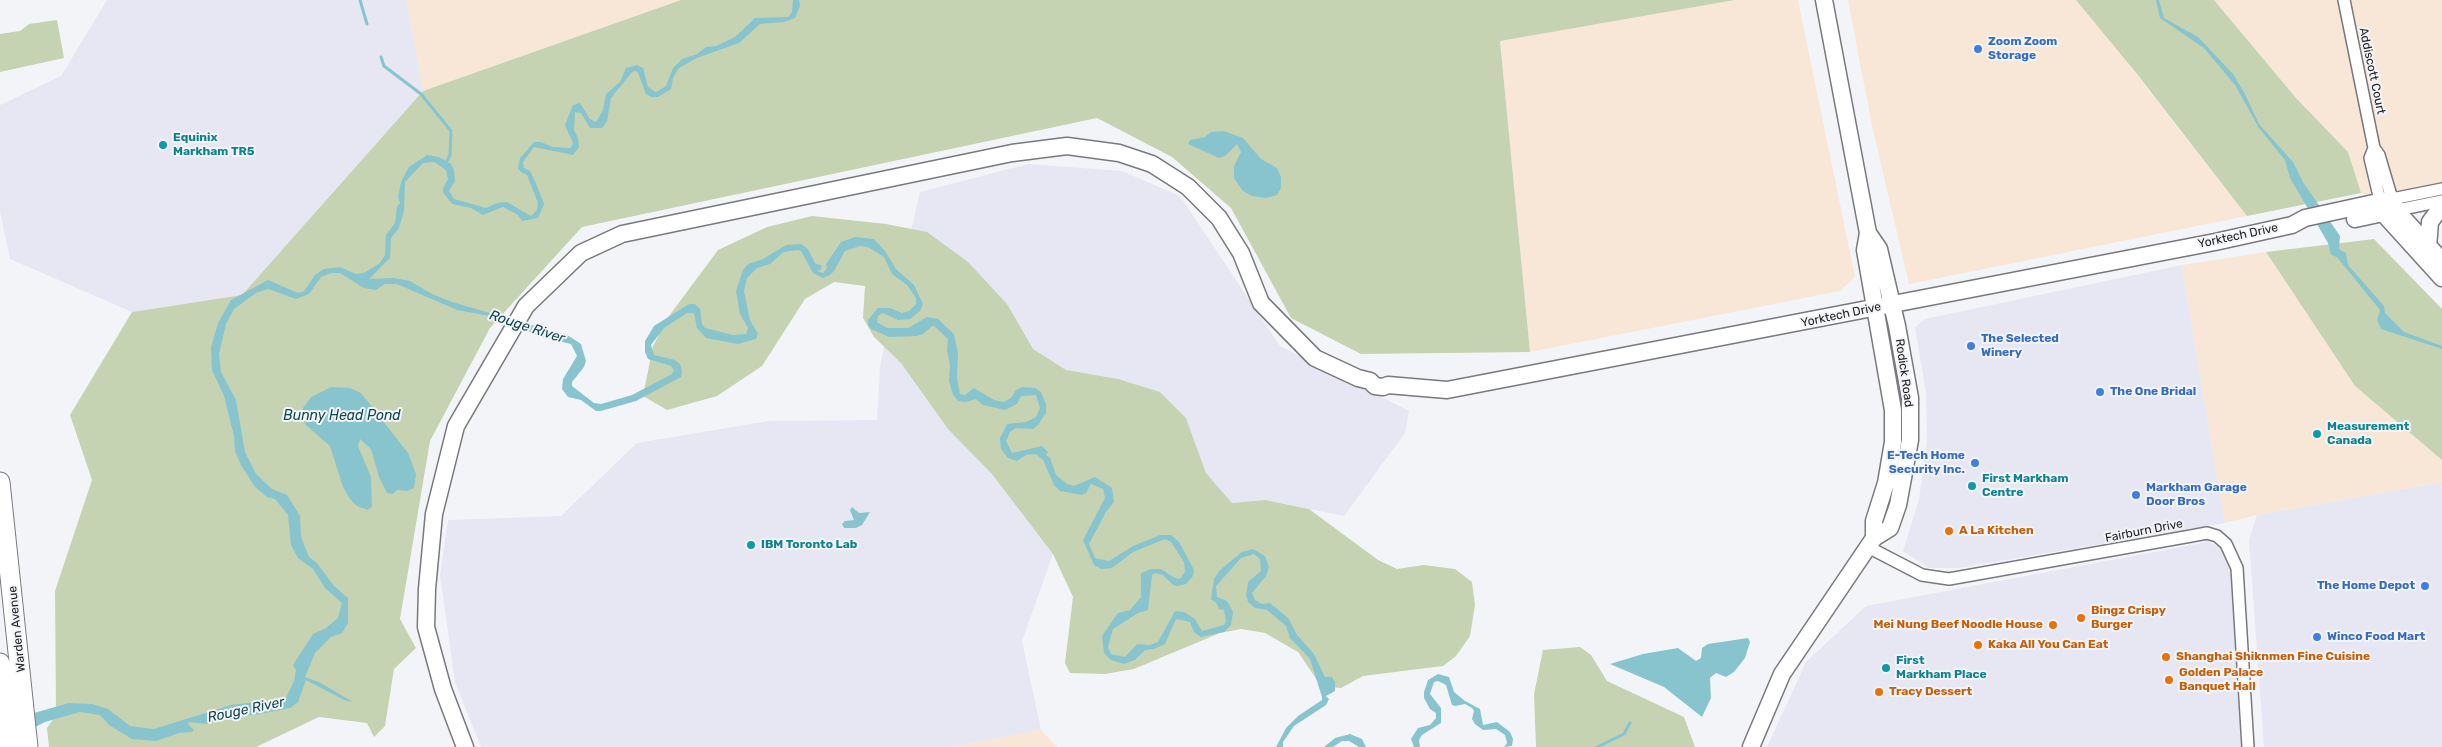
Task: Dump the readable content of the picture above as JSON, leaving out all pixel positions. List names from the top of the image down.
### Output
{
  "streets": {
    "main road": ["Warden Avenue"],
    "street": [
      "Addiscott Court",
      "Yorktech Drive",
      "Rodick Road",
      "Fairburn Drive"
    ]
  },
  "crossings": [
    ["Addiscott Court", "Yorktech Drive"],
    ["Yorktech Drive", "Rodick Road"],
    ["Rodick Road", "Fairburn Drive"]
  ],
  "water": ["Rouge River", "Bunny Head Pond"],
  "places": [
    "Zoom Zoom Storage",
    "Equinix Markham TR5",
    "The Selected Winery",
    "The One Bridal",
    "Measurement Canada",
    "E-Tech Home Security Inc.",
    "First Markham Centre",
    "Markham Garage Door Bros",
    "A La Kitchen",
    "IBM Toronto Lab",
    "The Home Depot",
    "Bingz Crispy Burger",
    "Mei Nung Beef Noodle House",
    "Winco Food Mart",
    "Kaka All You Can Eat",
    "Shanghai Shiknmen Fine Cuisine",
    "First Markham Place",
    "Golden Palace Banquet Hall",
    "Tracy Dessert"
  ]
}
